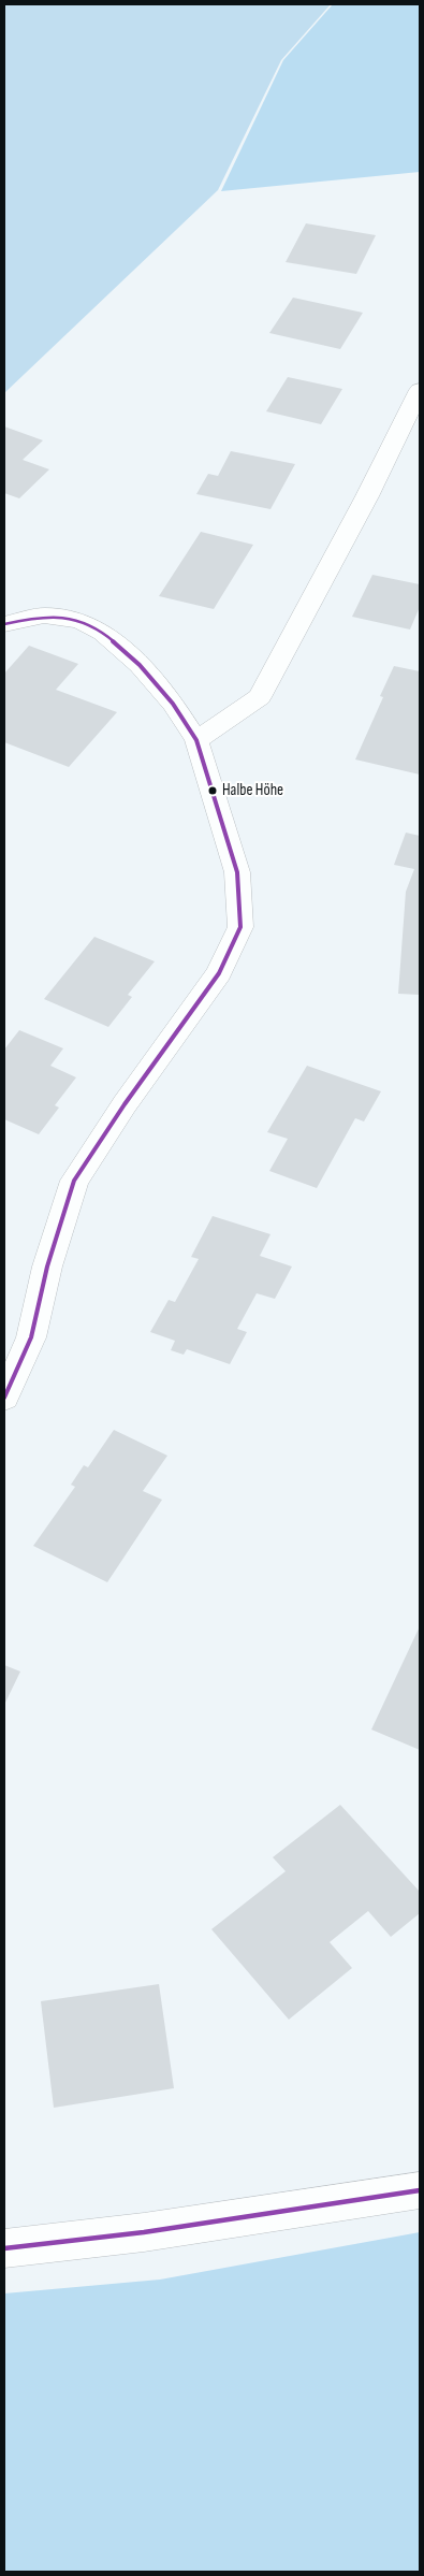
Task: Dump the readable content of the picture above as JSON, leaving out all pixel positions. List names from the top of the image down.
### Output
{
  "places": ["Halbe Höhe"]
}
